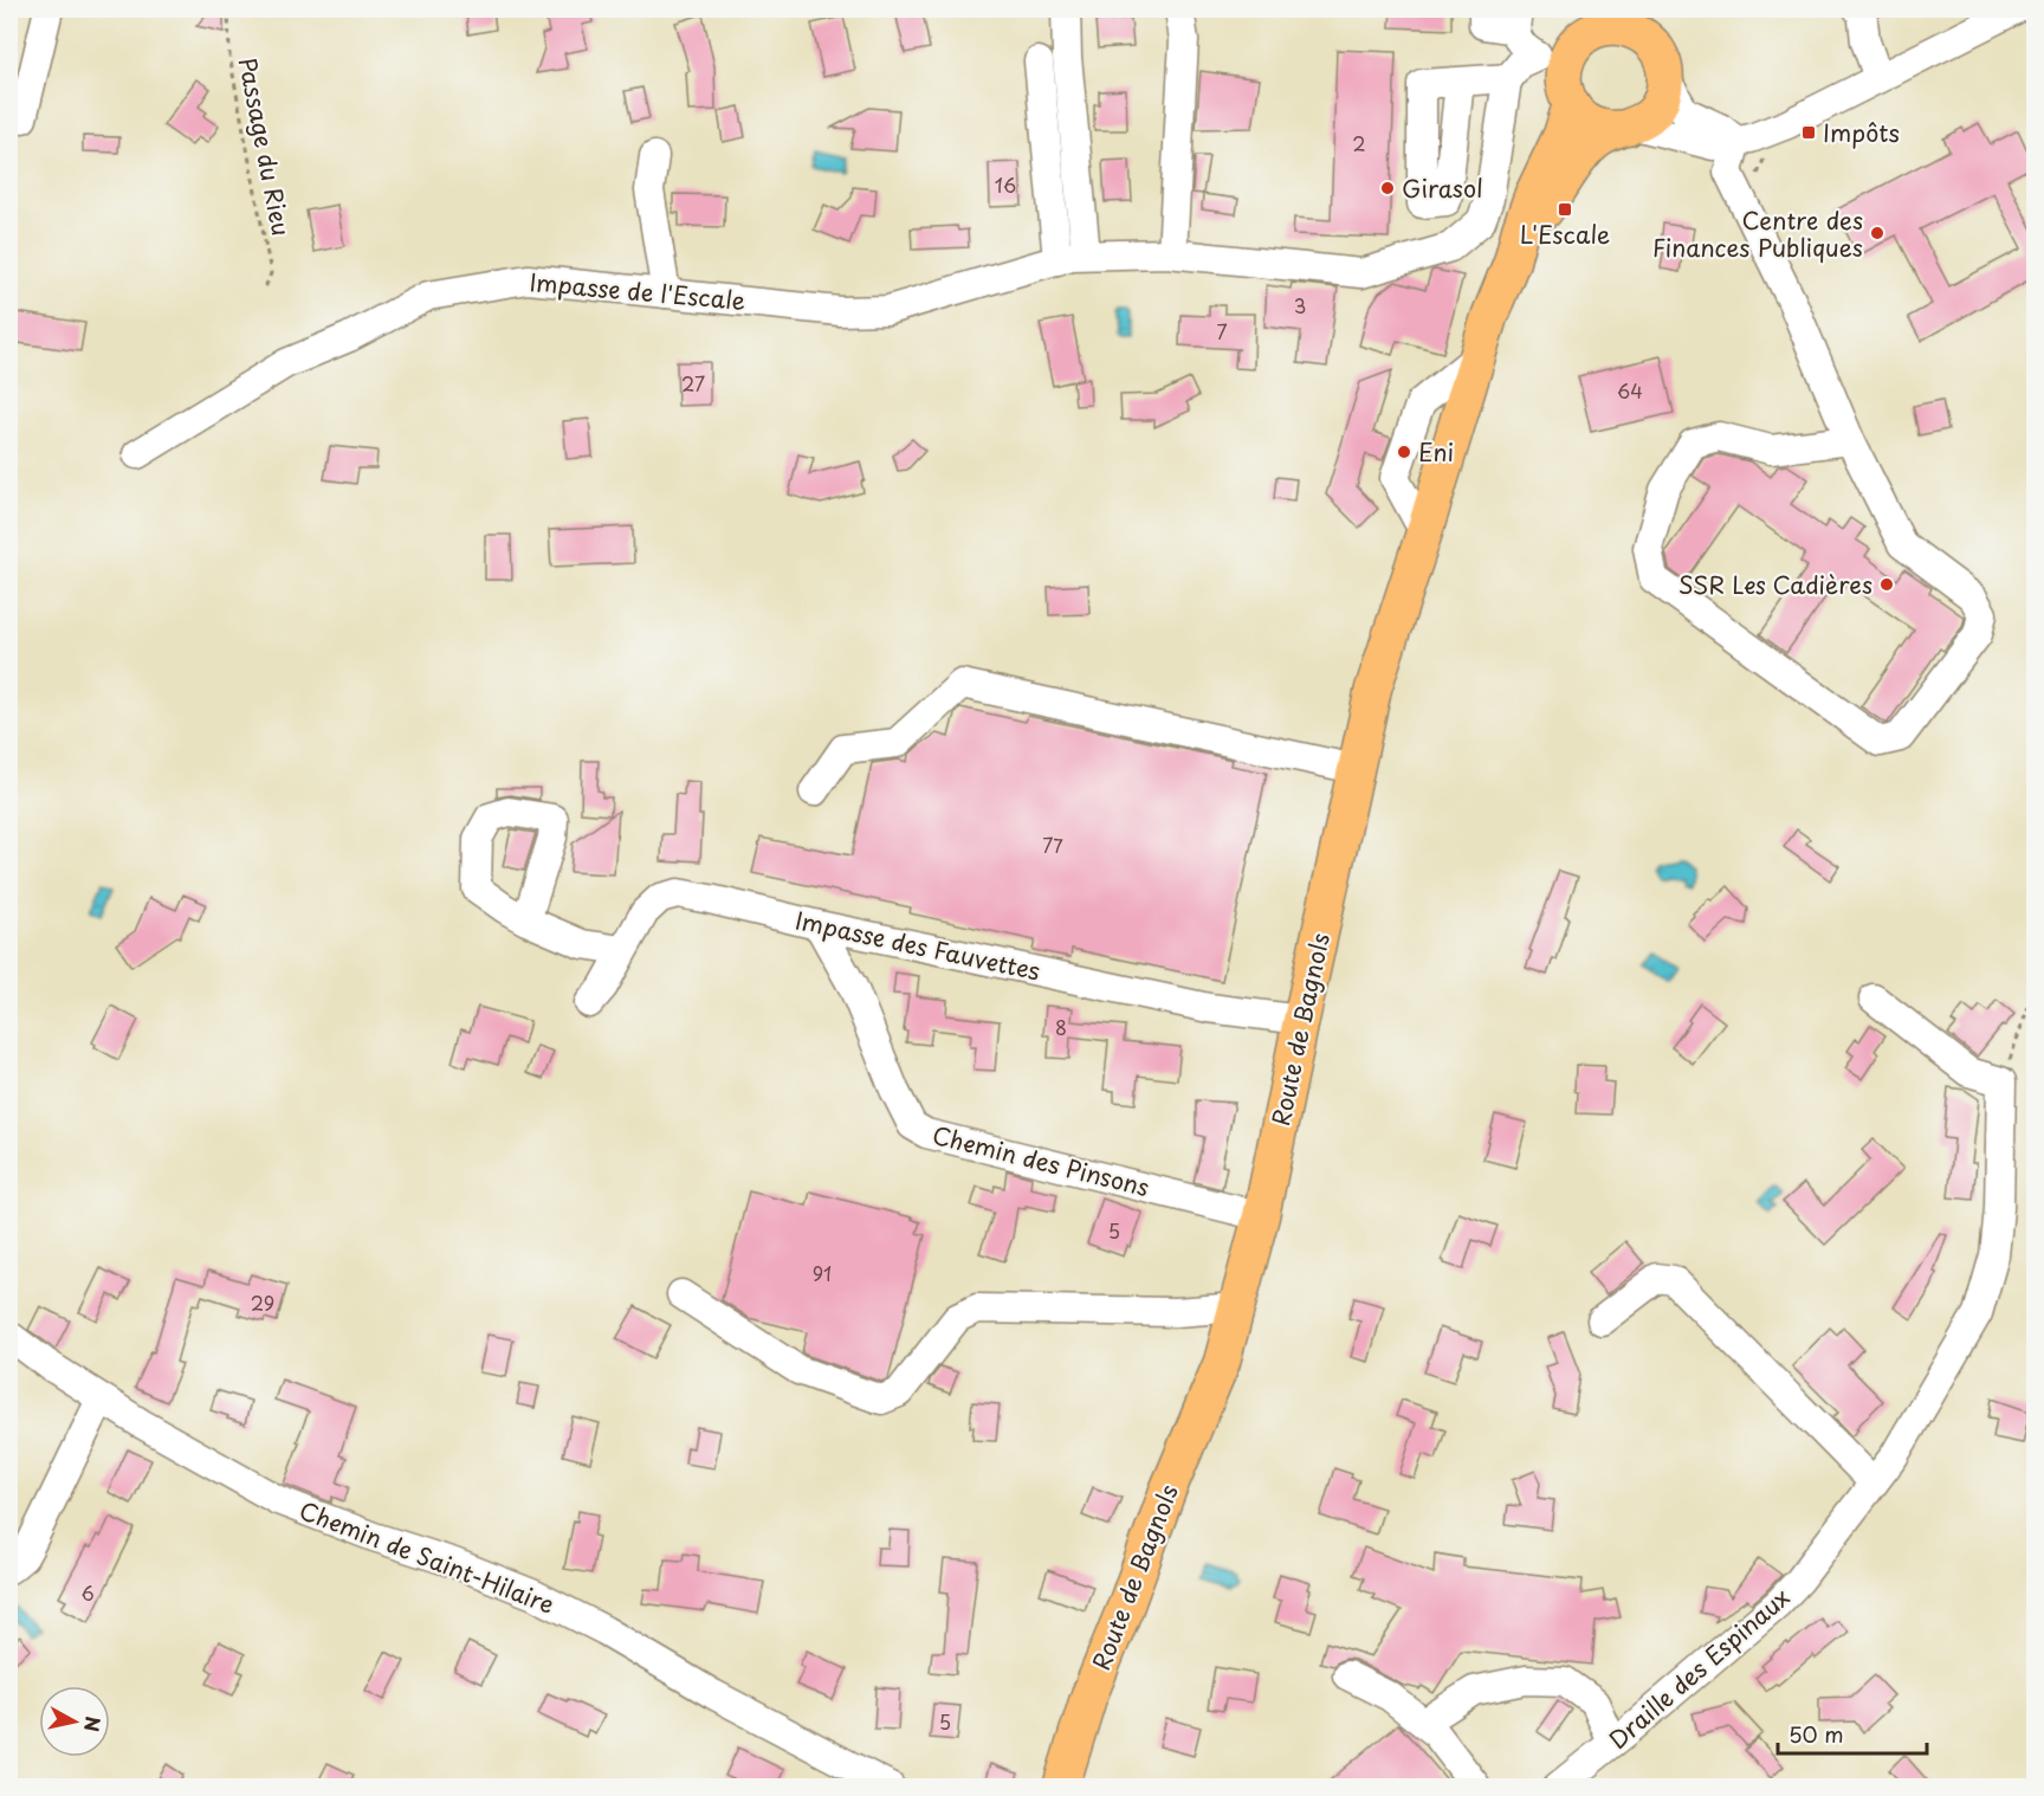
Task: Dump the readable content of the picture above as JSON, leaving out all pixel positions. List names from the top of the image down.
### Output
{
  "streets": {
    "main road": ["Route de Bagnols"],
    "street": [
      "Impasse de l'Escale",
      "Impasse des Fauvettes",
      "Chemin des Pinsons",
      "Chemin de Saint-Hilaire",
      "Draille des Espinaux"
    ],
    "path": ["Passage du Rieu"]
  },
  "crossings": [
    ["Impasse des Fauvettes", "Route de Bagnols"],
    ["Impasse des Fauvettes", "Chemin des Pinsons"],
    ["Route de Bagnols", "Chemin des Pinsons"]
  ],
  "places": {
    "transit": ["Impôts", "L'Escale"],
    "other": [
      "Girasol",
      "Centre des Finances Publiques",
      "Eni",
      "SSR Les Cadières"
    ]
  },
  "house_numbers": [
    "2",
    "16",
    "3",
    "7",
    "27",
    "64",
    "77",
    "8",
    "5",
    "91",
    "29",
    "6",
    "5"
  ],
  "scale_bar": "50 m",
  "north": "right"
}
